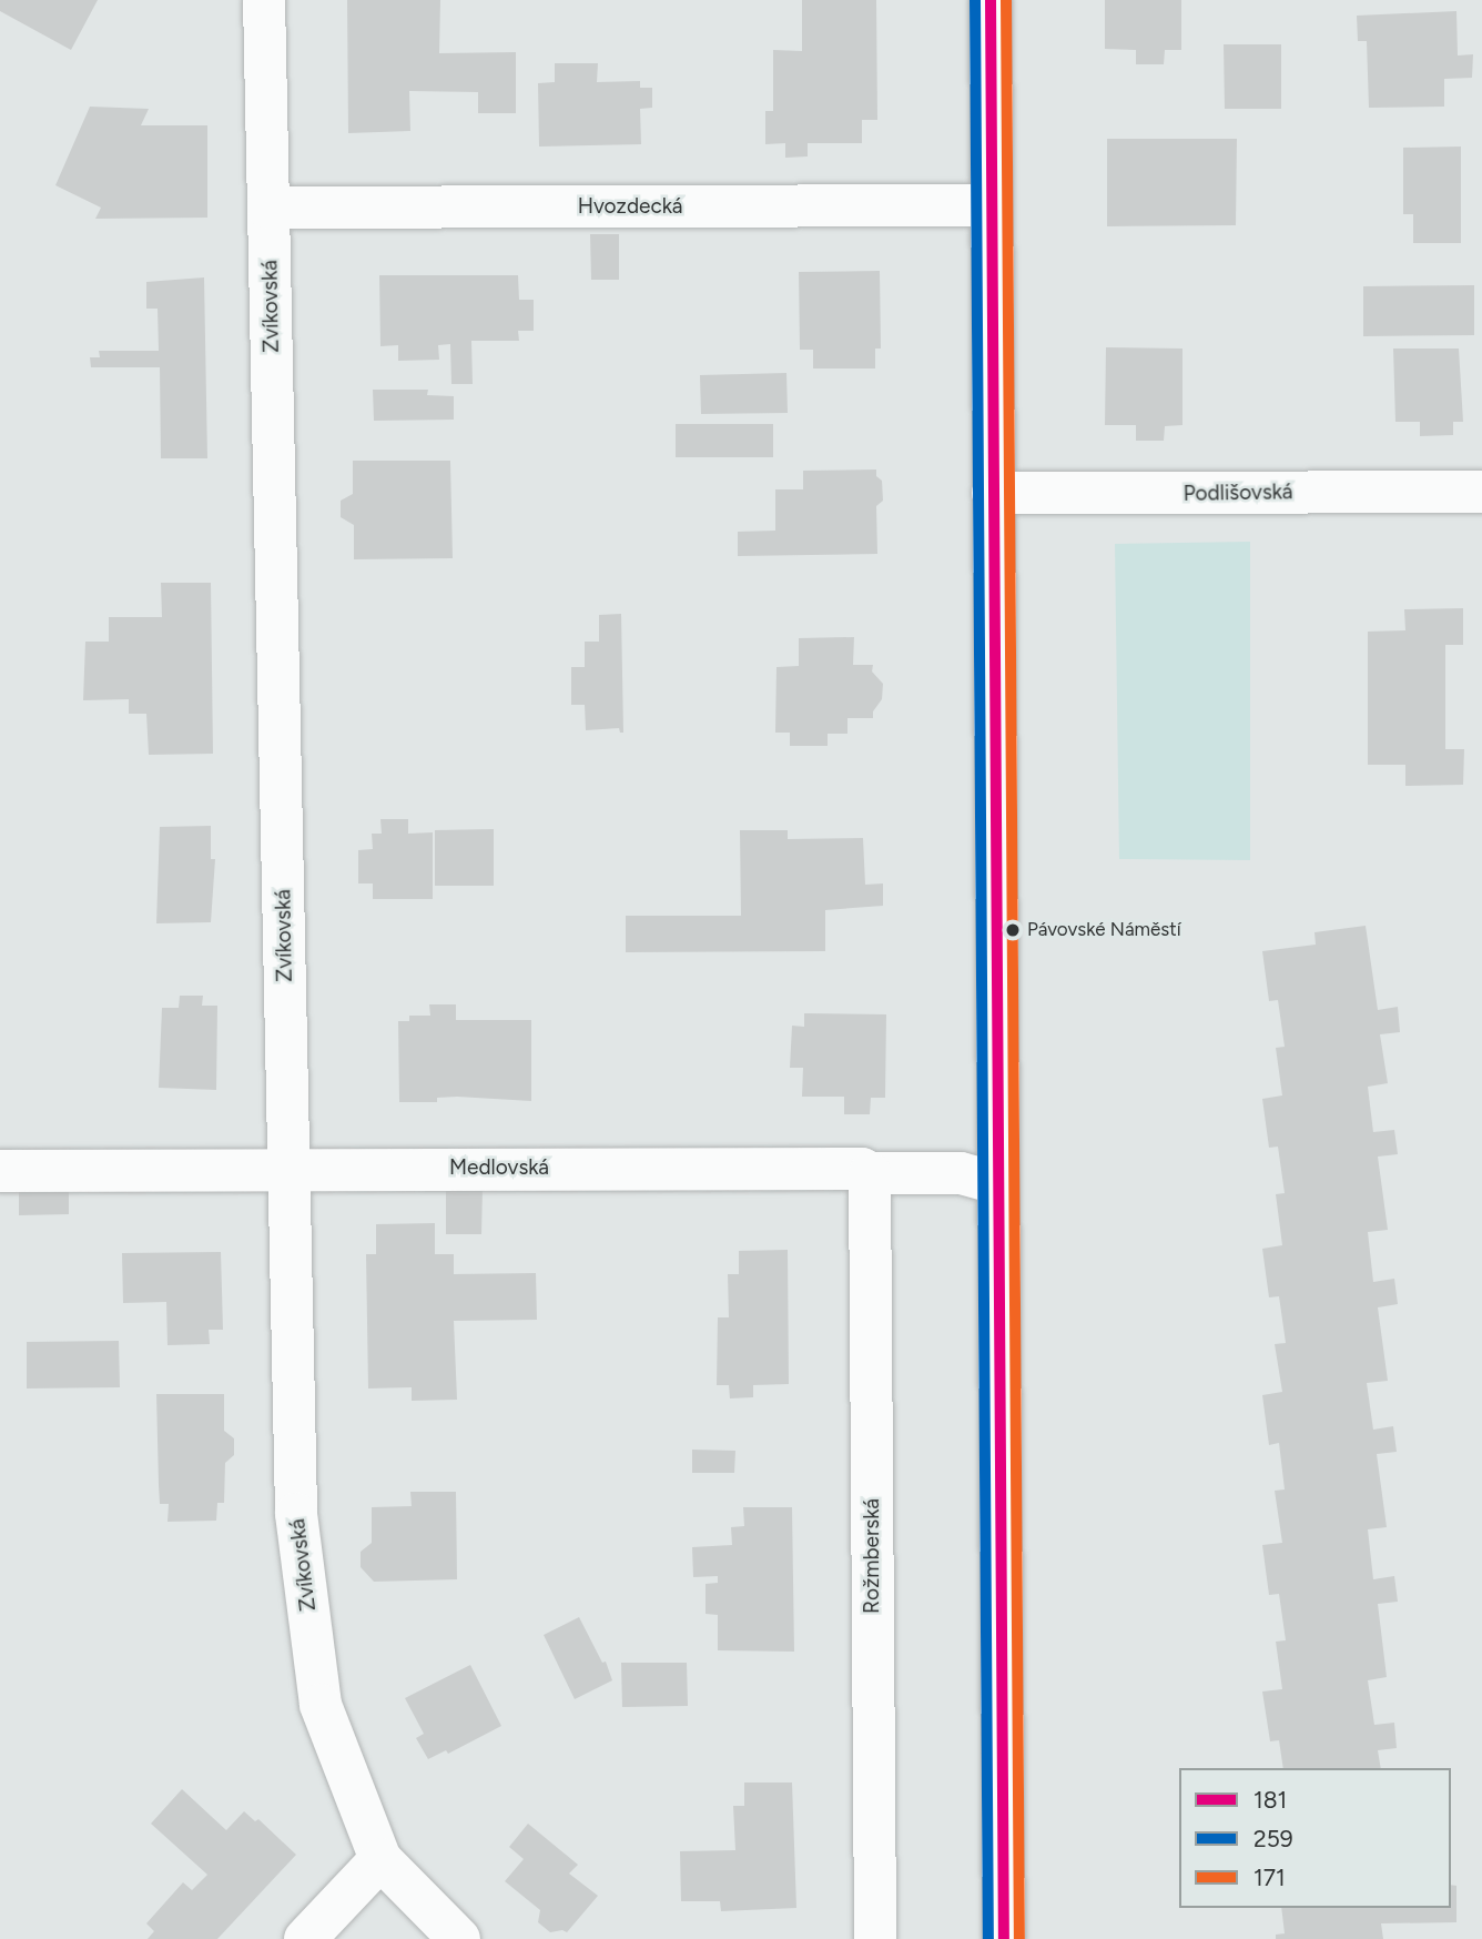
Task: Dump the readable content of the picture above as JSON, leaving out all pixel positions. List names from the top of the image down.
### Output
{
  "streets": {
    "street": [
      "Hvozdecká",
      "Zvíkovská",
      "Podlišovská",
      "Medlovská",
      "Rožmberská"
    ]
  },
  "crossings": [
    ["Hvozdecká", "Zvíkovská"],
    ["Zvíkovská", "Medlovská"],
    ["Medlovská", "Rožmberská"]
  ],
  "places": ["Pávovské Náměstí"],
  "lines": ["transit line 181", "transit line 259", "transit line 171"],
  "legend": ["181", "259", "171"]
}
